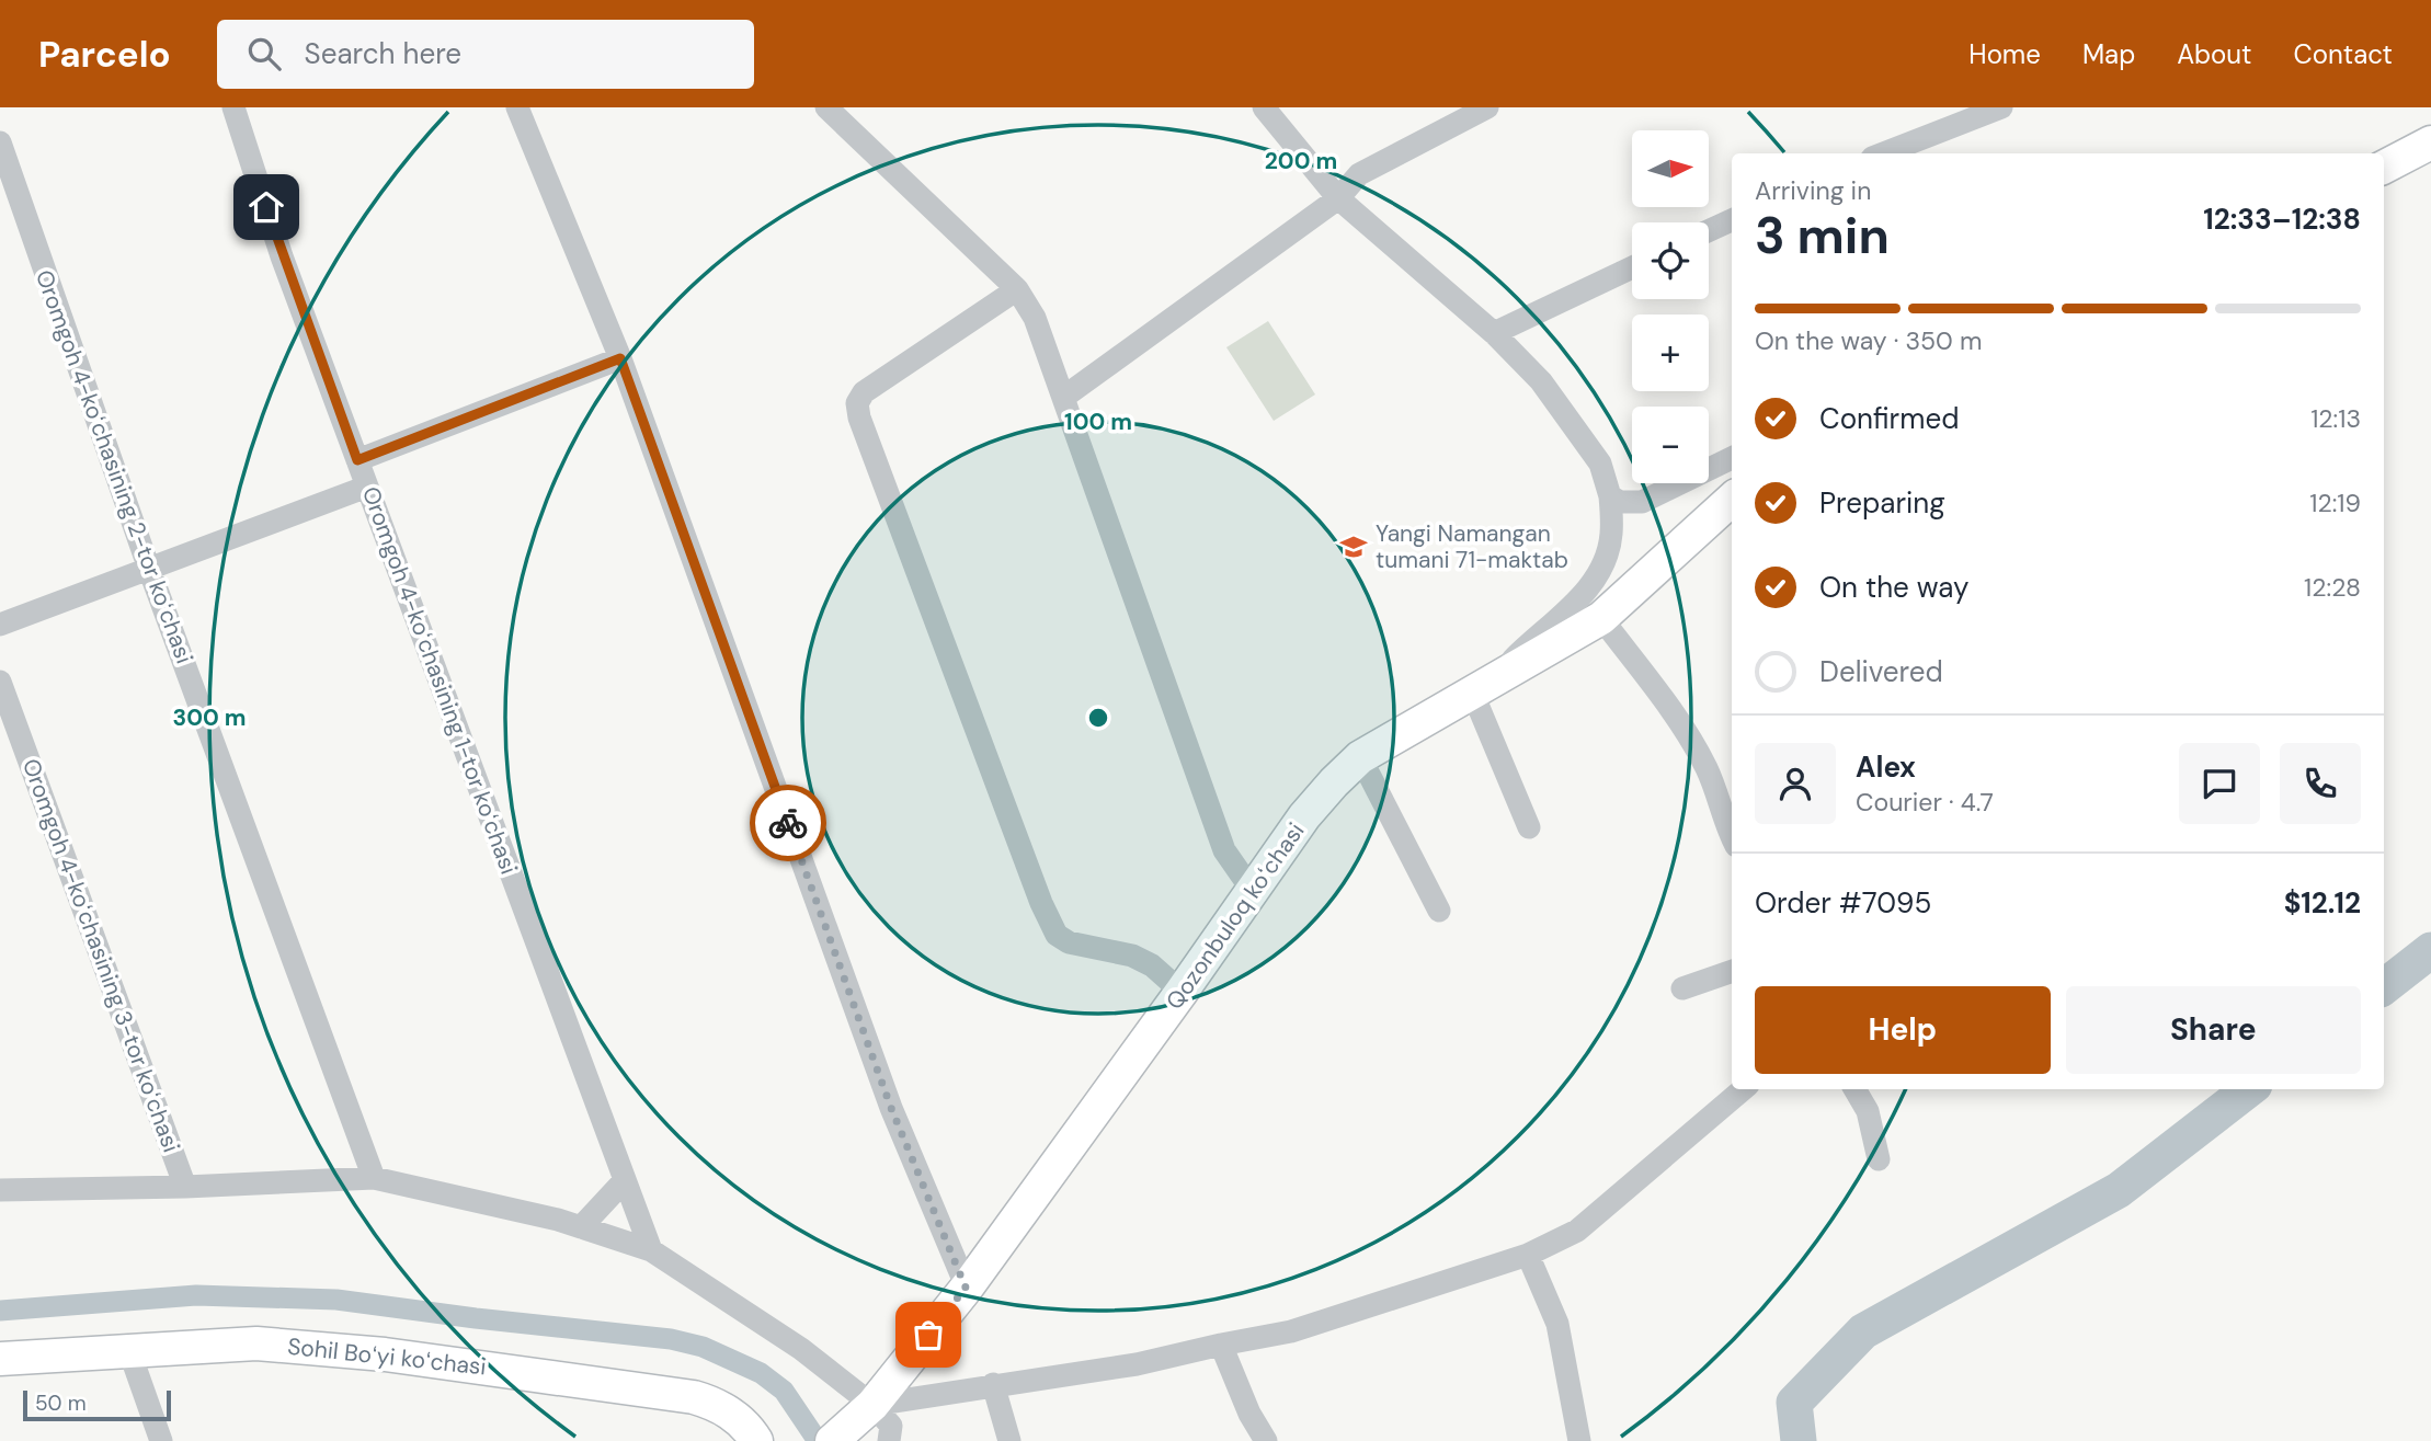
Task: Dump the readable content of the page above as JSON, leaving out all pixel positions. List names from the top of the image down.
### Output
{
  "streets": {
    "main road": ["Qozonbuloq koʻchasi", "Sohil Boʻyi koʻchasi"],
    "street": ["Oromgoh 4-koʻchasining 2-tor koʻchasi", "Oromgoh 4-koʻchasining 1-tor koʻchasi", "Oromgoh 4-koʻchasining 3-tor koʻchasi"]
  },
  "places": {
    "school or university": ["Yangi Namangan tumani 71-maktab"]
  },
  "scale_bar": "50 m",
  "north": "right",
  "page": {
    "header": "Parcelo",
    "search": "Search here",
    "nav": [
      "Home",
      "Map",
      "About",
      "Contact"
    ],
    "map_buttons": ["+", "−"],
    "heading": ["3 min", "Arriving in", "12:33–12:38"],
    "panel": [
      "Alex",
      "Courier · 4.7",
      "Order #7095",
      "$12.12"
    ],
    "bar": "On the way · 350 m",
    "list": [
      ["Confirmed", "12:13"],
      ["Preparing", "12:19"],
      ["On the way", "12:28"],
      "Delivered"
    ],
    "buttons": ["Help", "Share"],
    "scale": "50 m"
  },
  "rings": ["200 m", "100 m", "300 m"]
}
